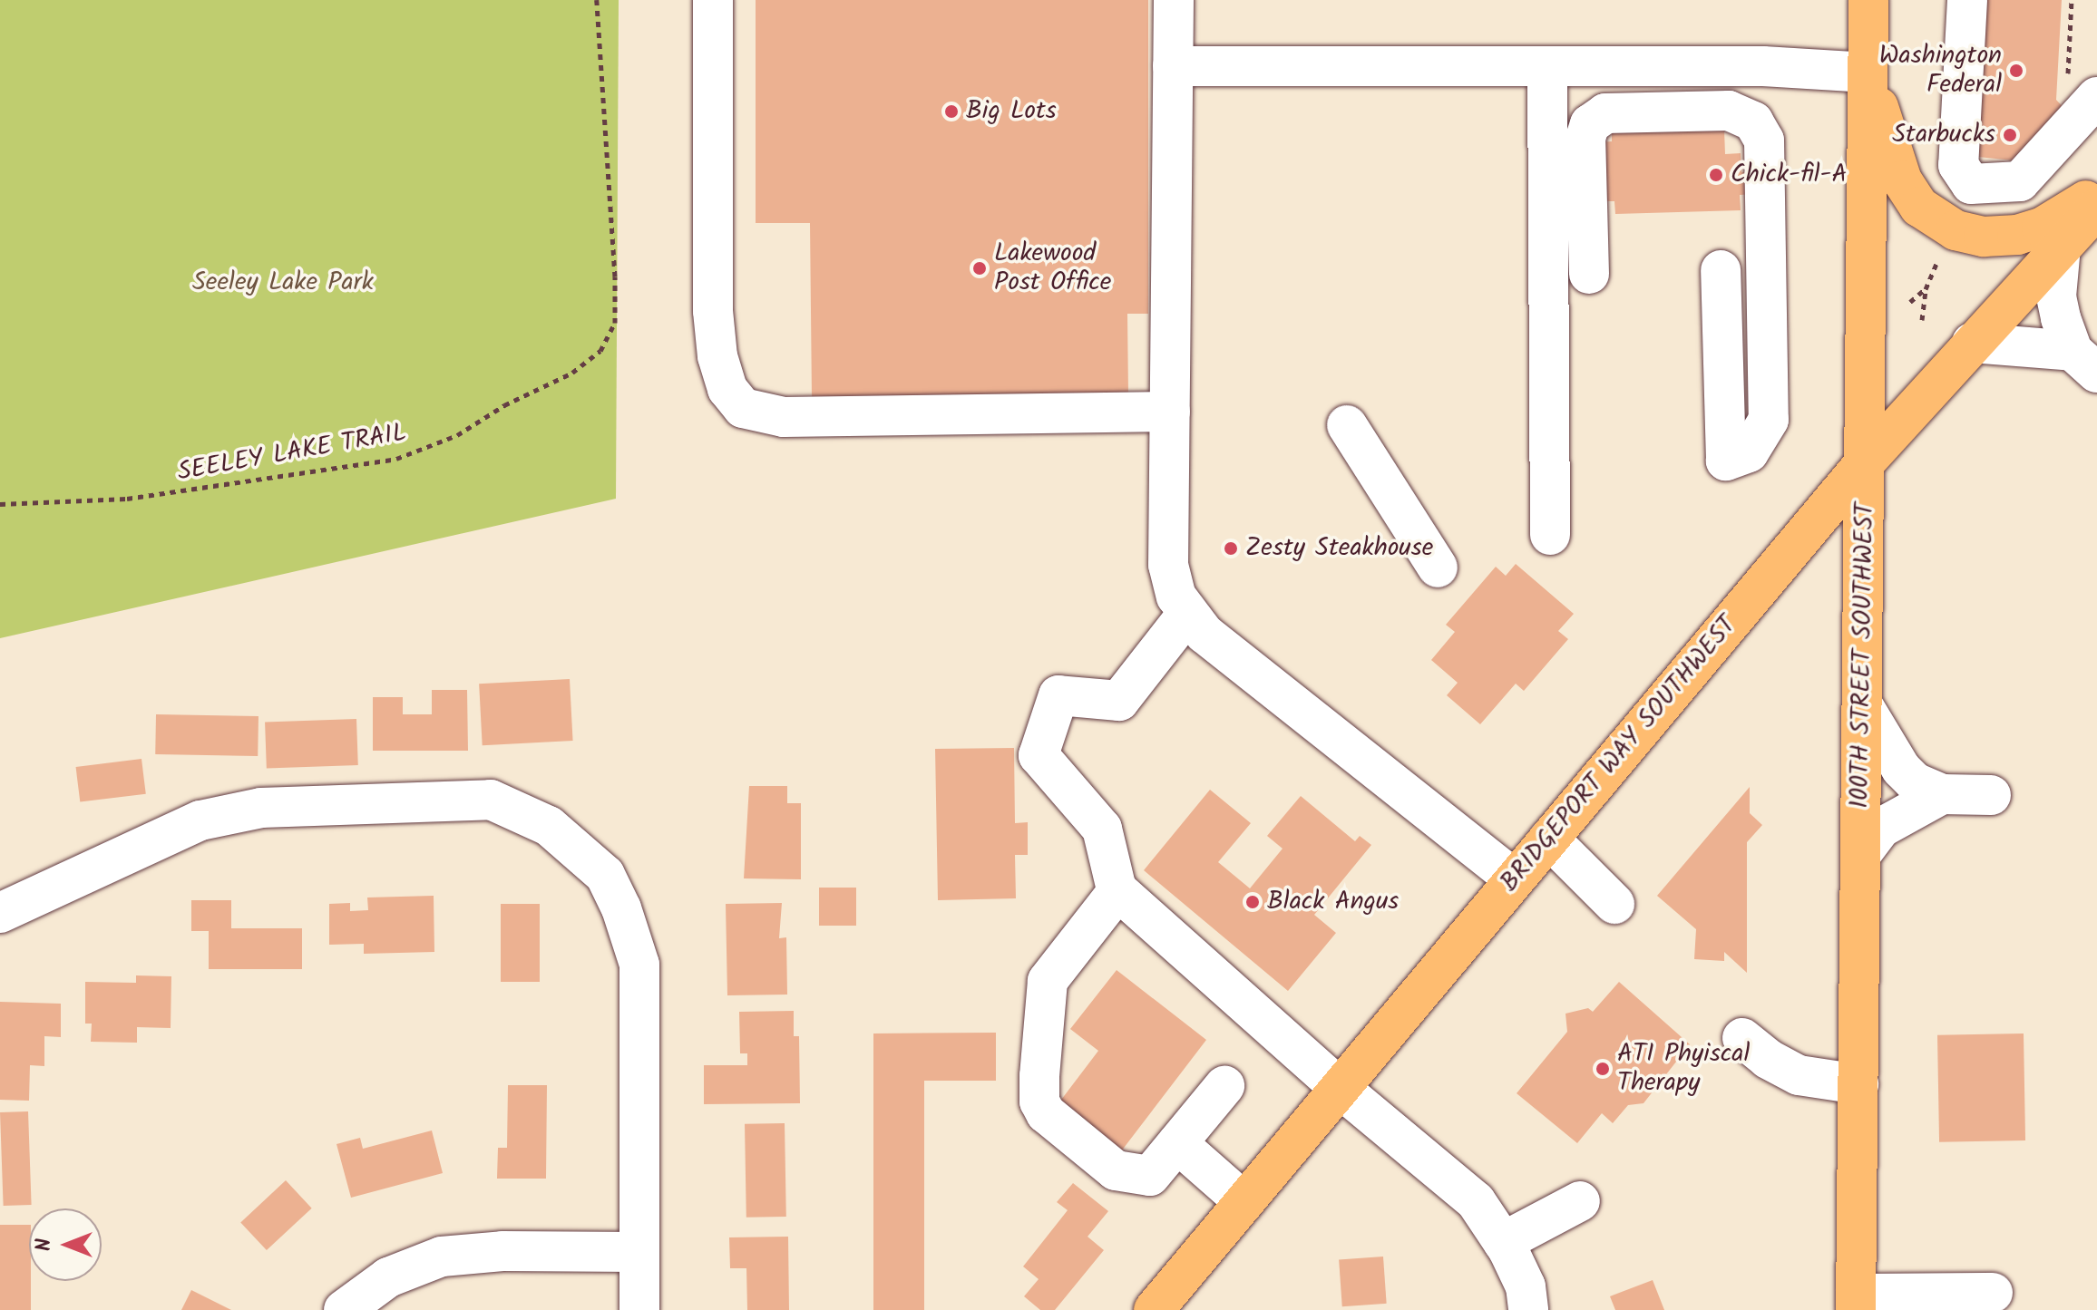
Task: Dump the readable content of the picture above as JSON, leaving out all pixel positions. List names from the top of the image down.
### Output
{
  "streets": {
    "main road": ["100TH STREET SOUTHWEST", "BRIDGEPORT WAY SOUTHWEST"],
    "path": ["SEELEY LAKE TRAIL"]
  },
  "crossings": [
    ["100TH STREET SOUTHWEST", "BRIDGEPORT WAY SOUTHWEST"]
  ],
  "parks": ["Seeley Lake Park"],
  "places": [
    "Washington Federal",
    "Big Lots",
    "Starbucks",
    "Chick-fil-A",
    "Lakewood Post Office",
    "Zesty Steakhouse",
    "Black Angus",
    "ATI Phyiscal Therapy"
  ],
  "north": "left"
}
